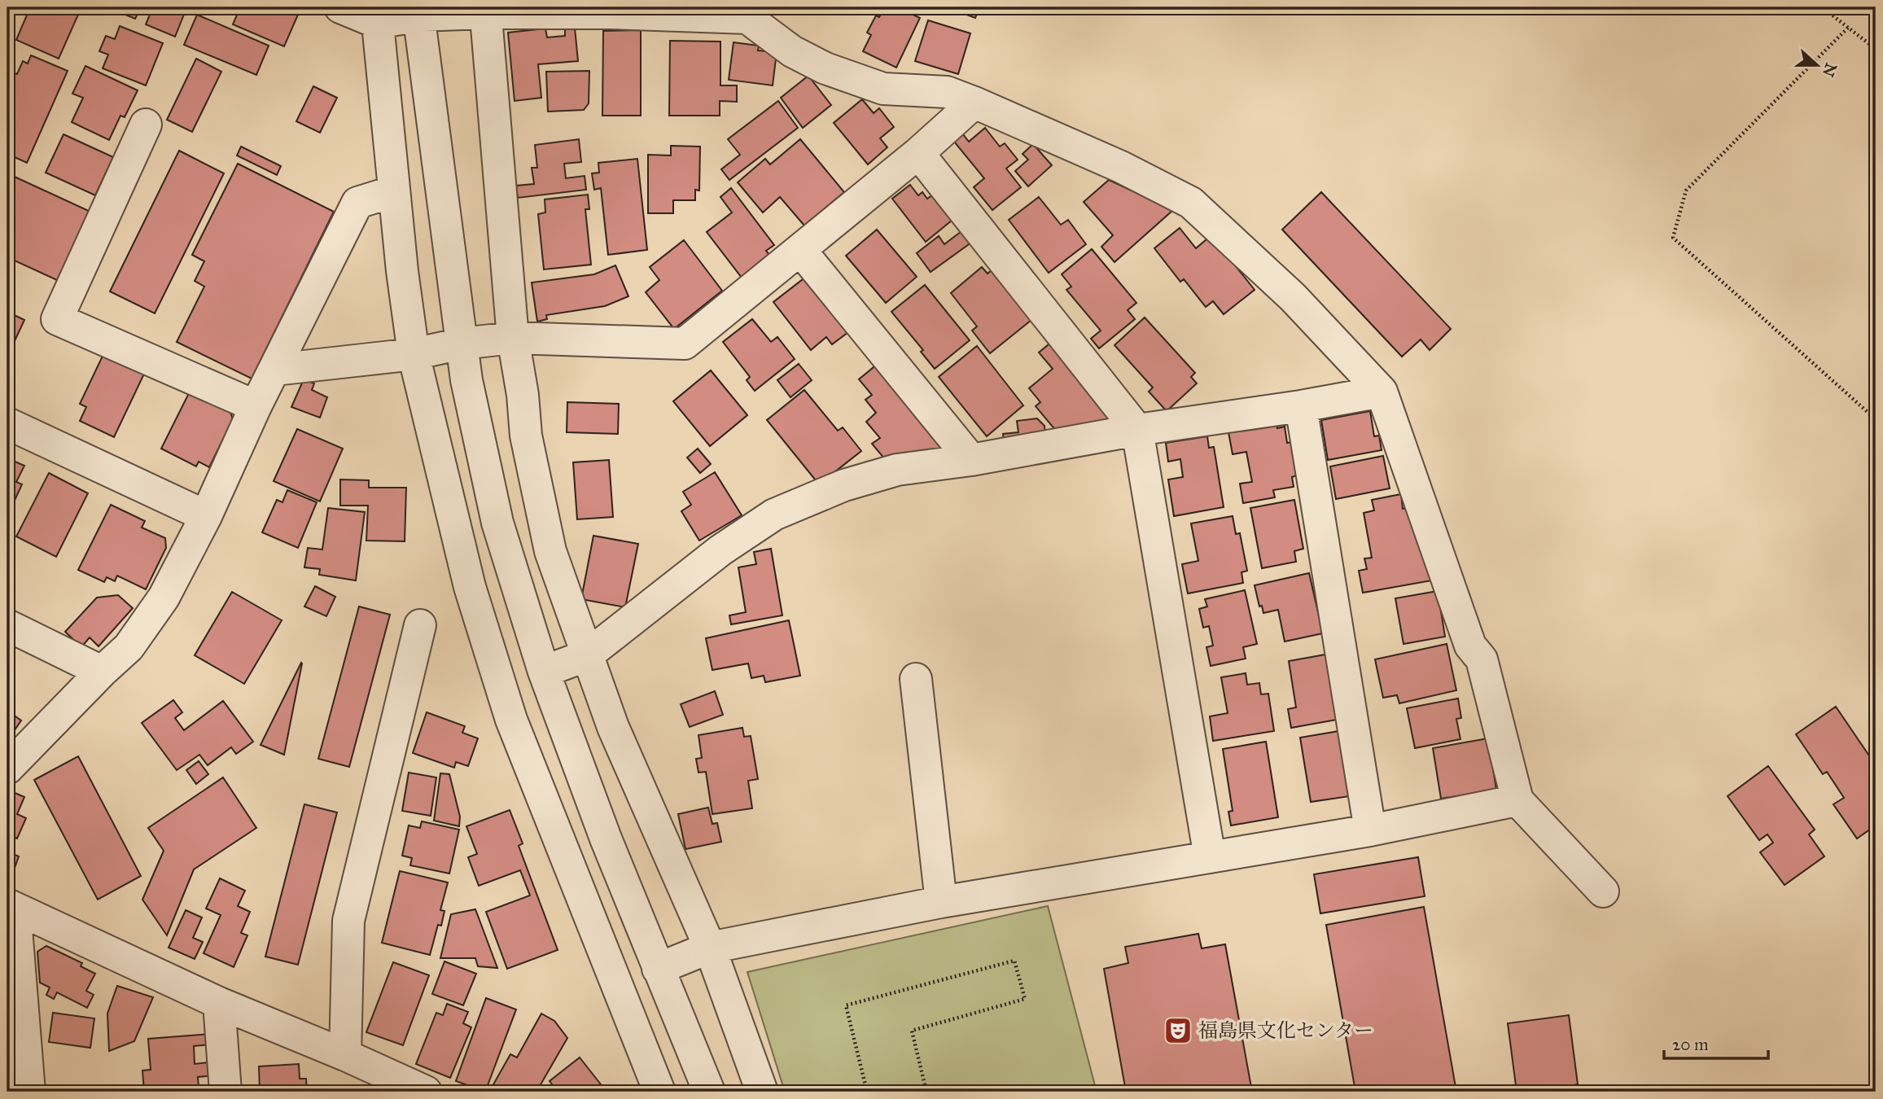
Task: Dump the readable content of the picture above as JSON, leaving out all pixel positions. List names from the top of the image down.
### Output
{
  "places": {
    "theatre": ["福島県文化センター"]
  },
  "scale_bar": "20 m",
  "north": "right"
}
